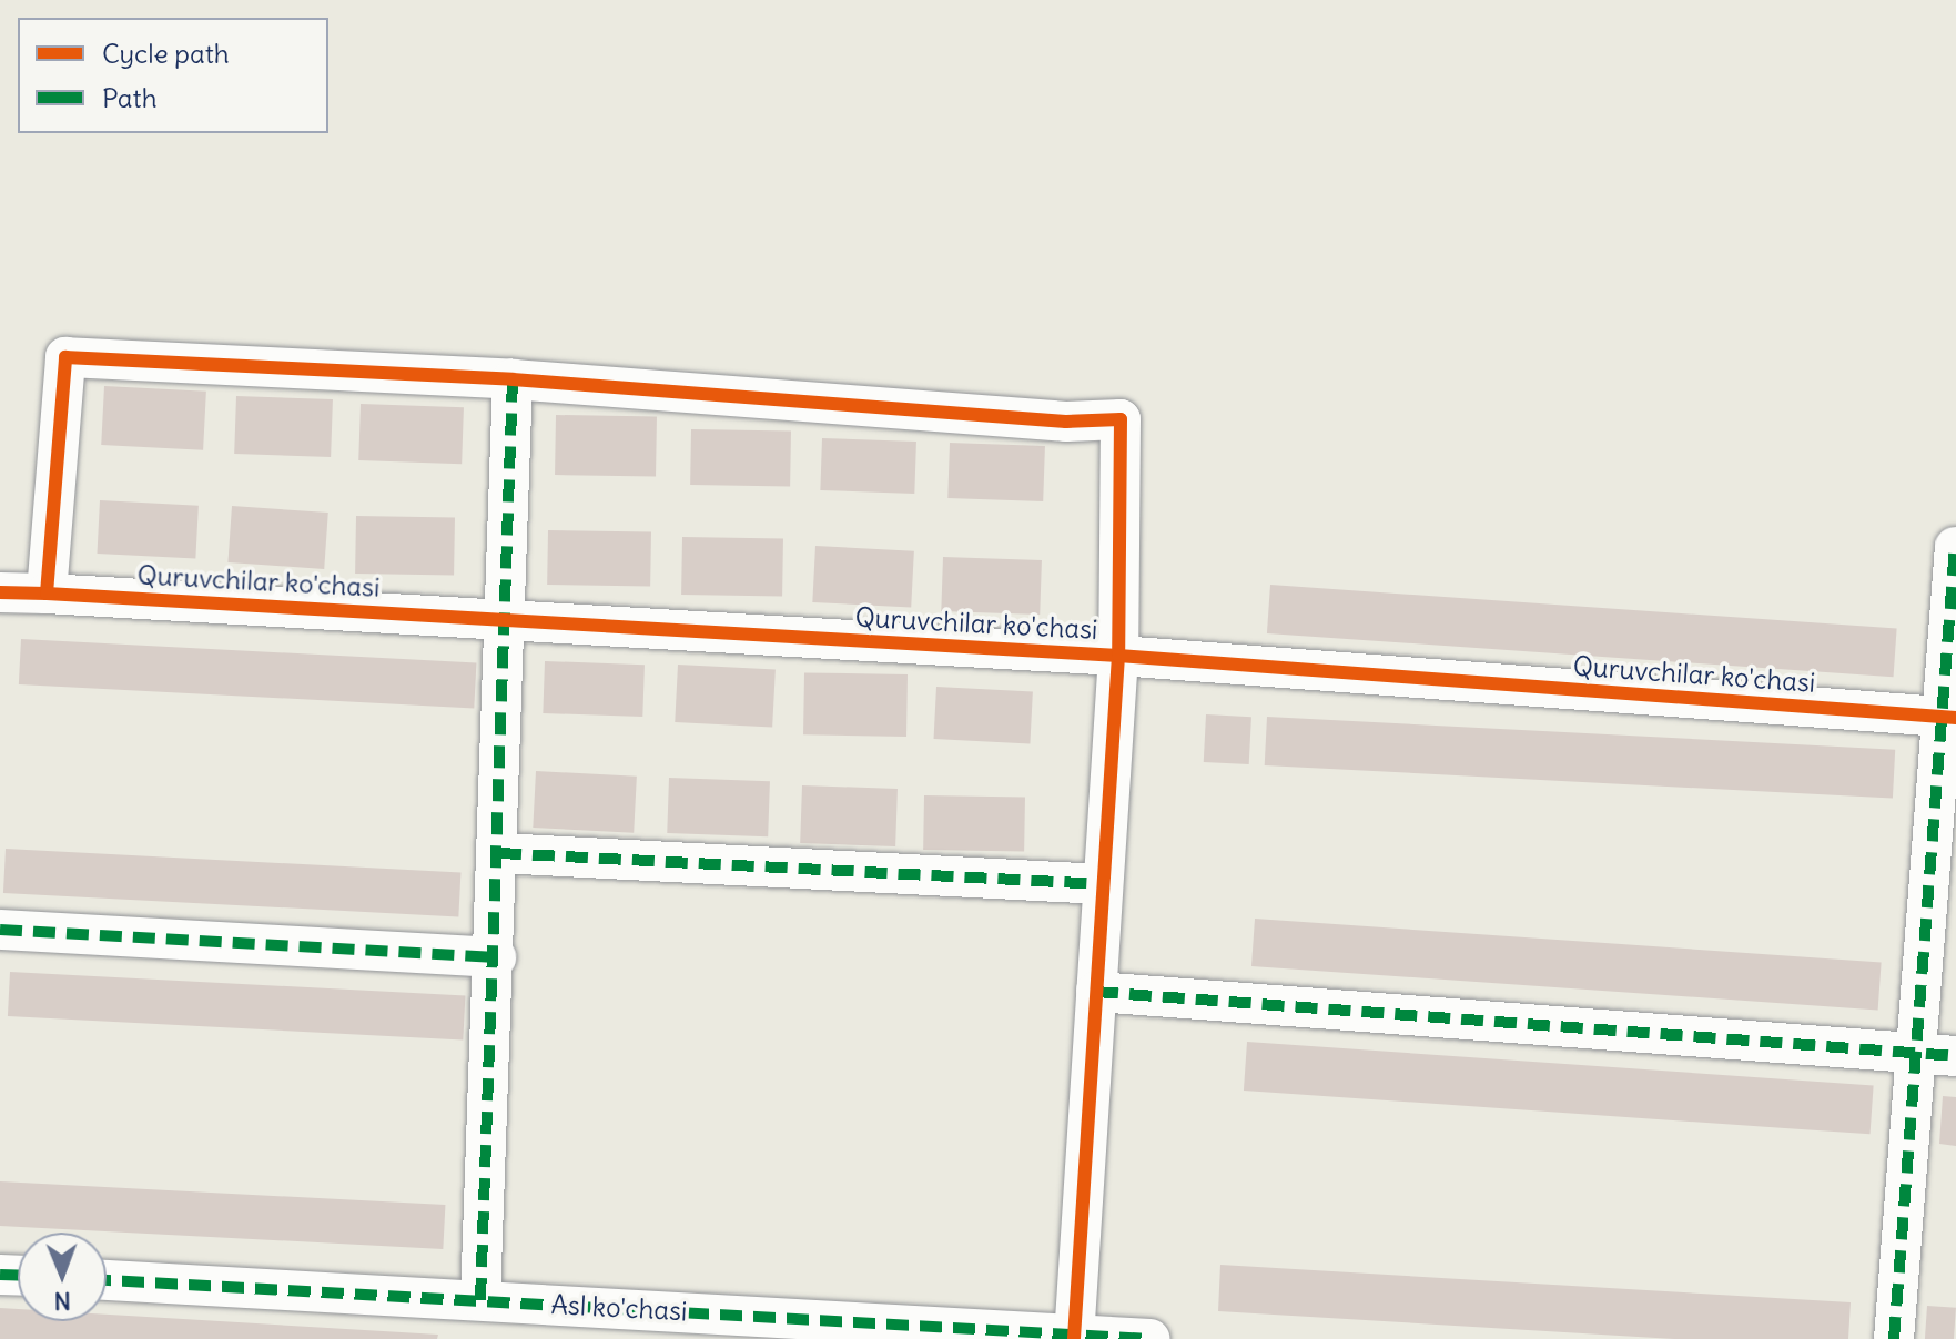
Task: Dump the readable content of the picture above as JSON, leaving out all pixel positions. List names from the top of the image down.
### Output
{
  "streets": {
    "street": ["Quruvchilar ko'chasi", "Asl ko'chasi"]
  },
  "legend": ["Cycle path", "Path"],
  "north": "bottom"
}
